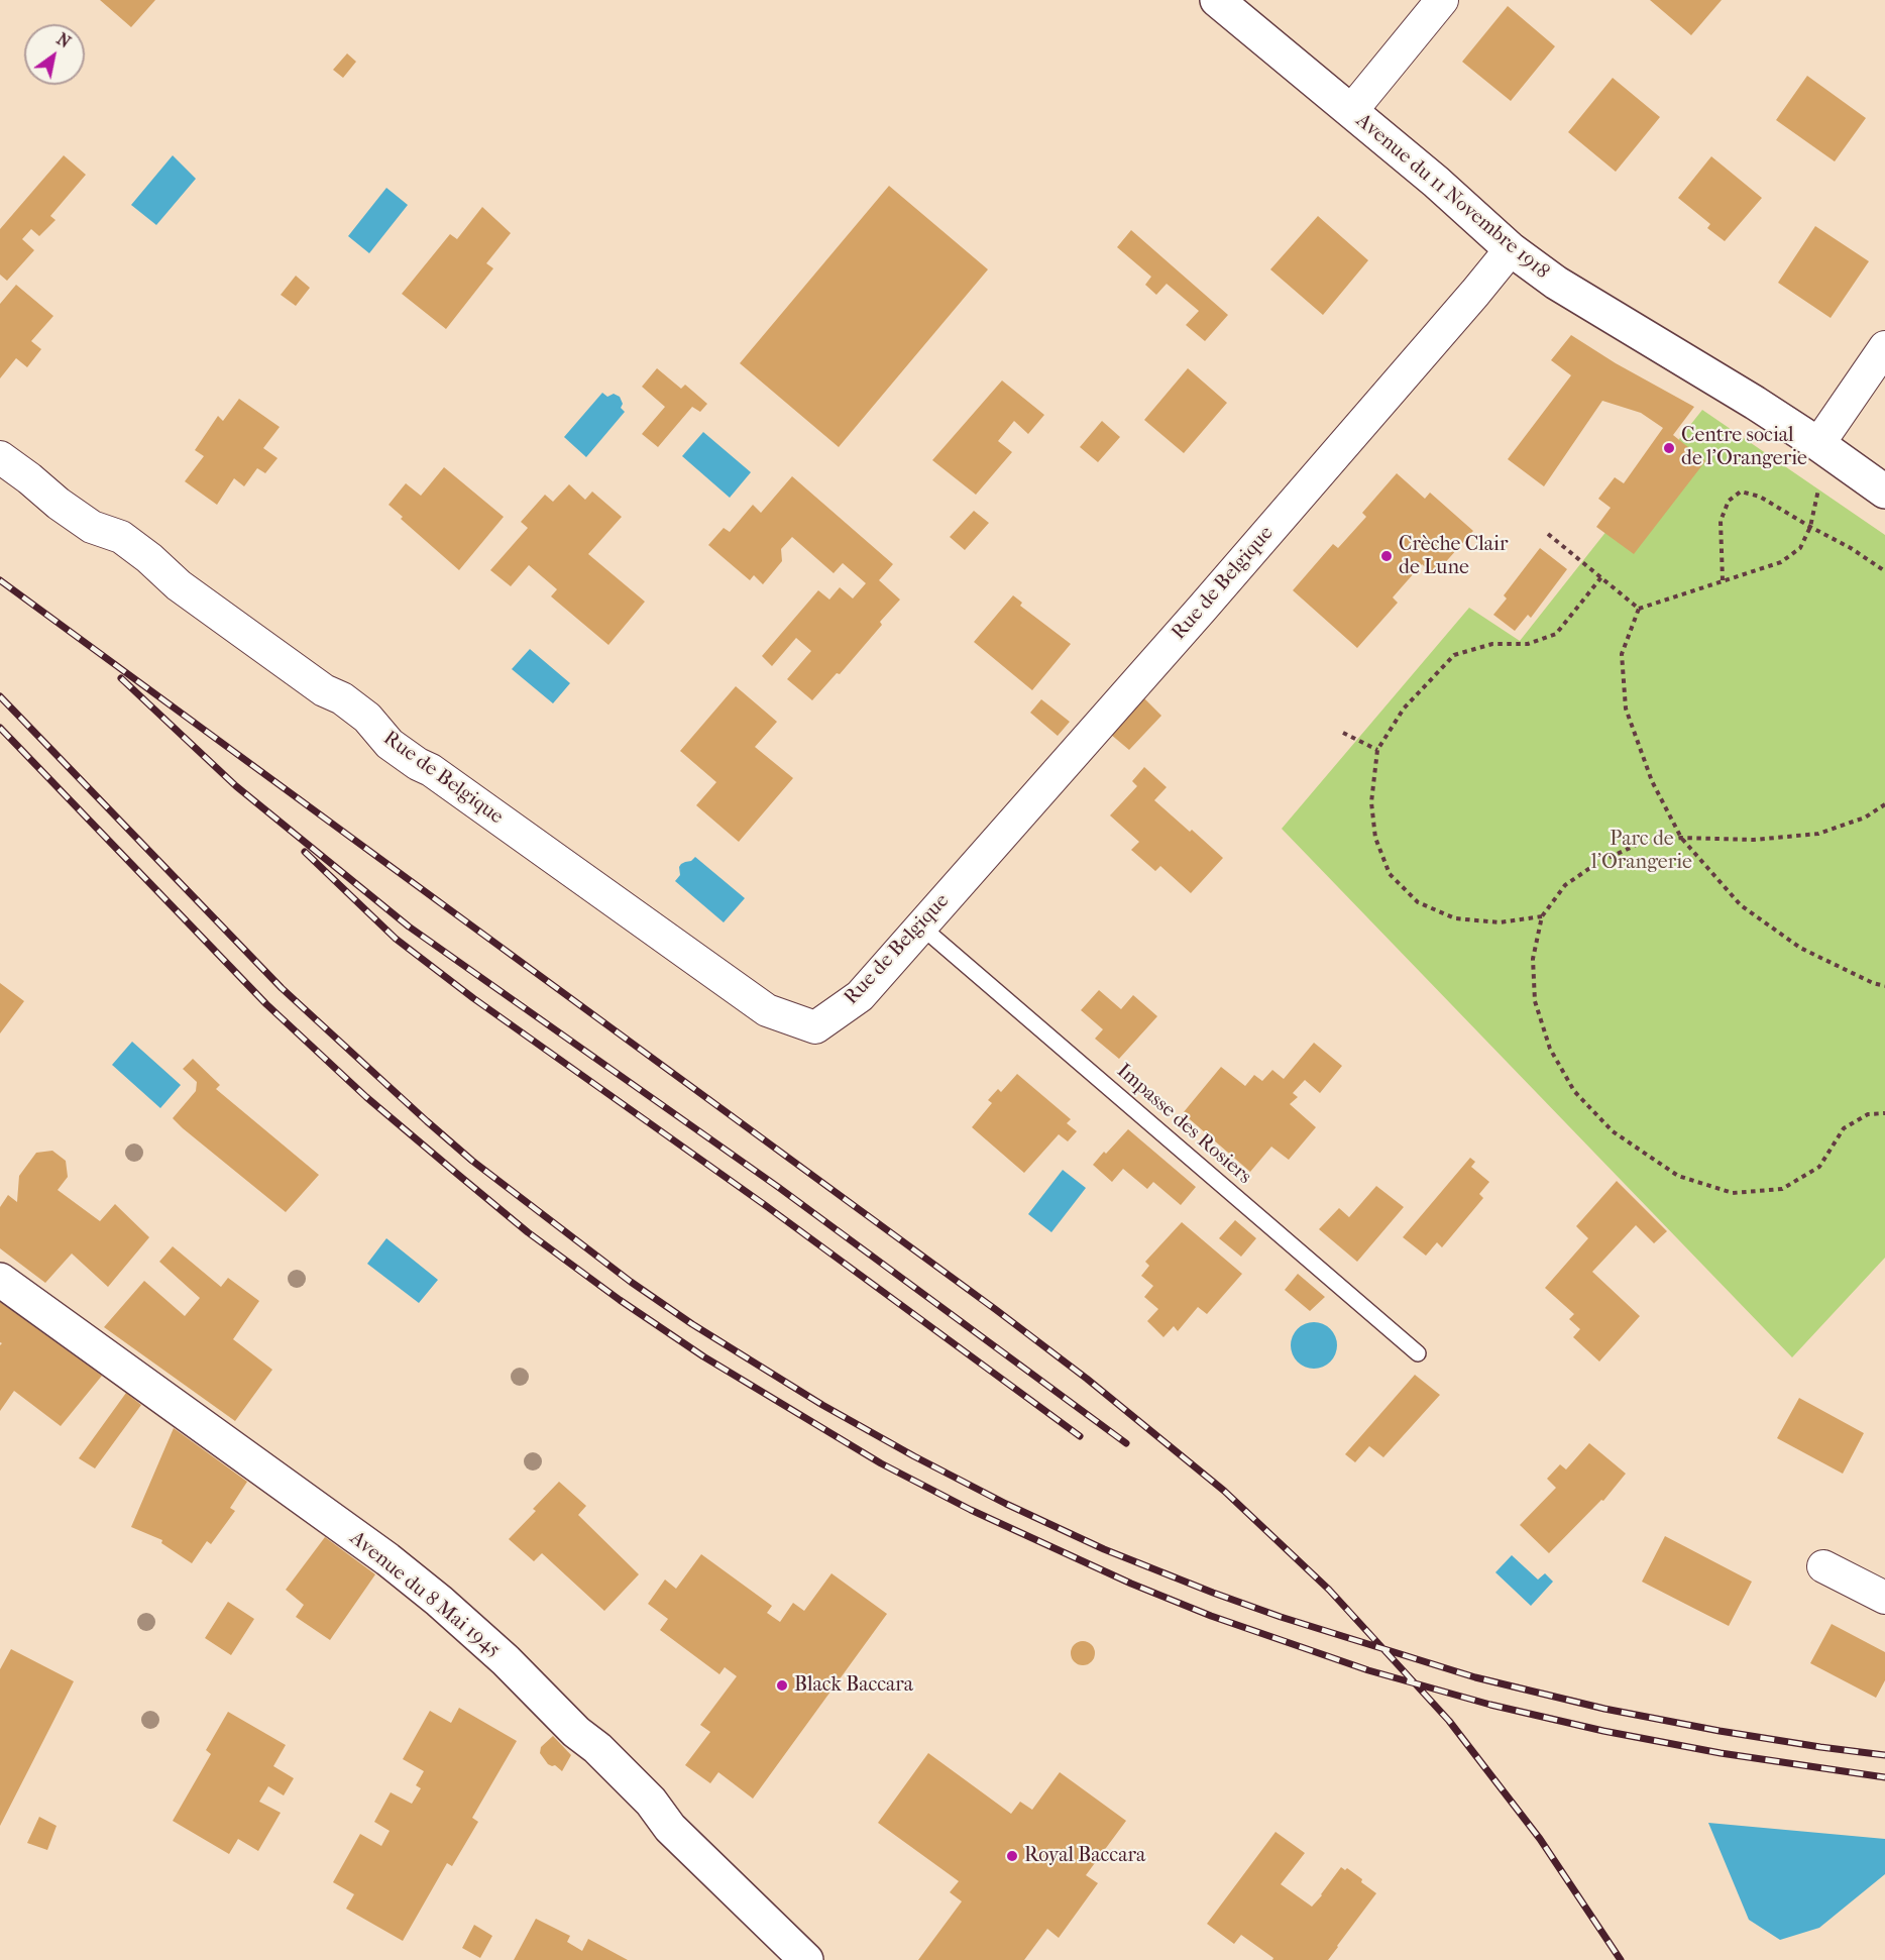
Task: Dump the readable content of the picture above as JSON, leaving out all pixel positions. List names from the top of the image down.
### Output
{
  "streets": {
    "street": ["Avenue du 11 Novembre 1918", "Rue de Belgique", "Avenue du 8 Mai 1945"],
    "lane": ["Impasse des Rosiers"]
  },
  "crossings": [
    ["Avenue du 11 Novembre 1918", "Rue de Belgique"],
    ["Rue de Belgique", "Impasse des Rosiers"]
  ],
  "parks": ["Parc de l'Orangerie"],
  "places": [
    "Centre social de l'Orangerie",
    "Crèche Clair de Lune",
    "Black Baccara",
    "Royal Baccara"
  ],
  "north": "top right"
}
